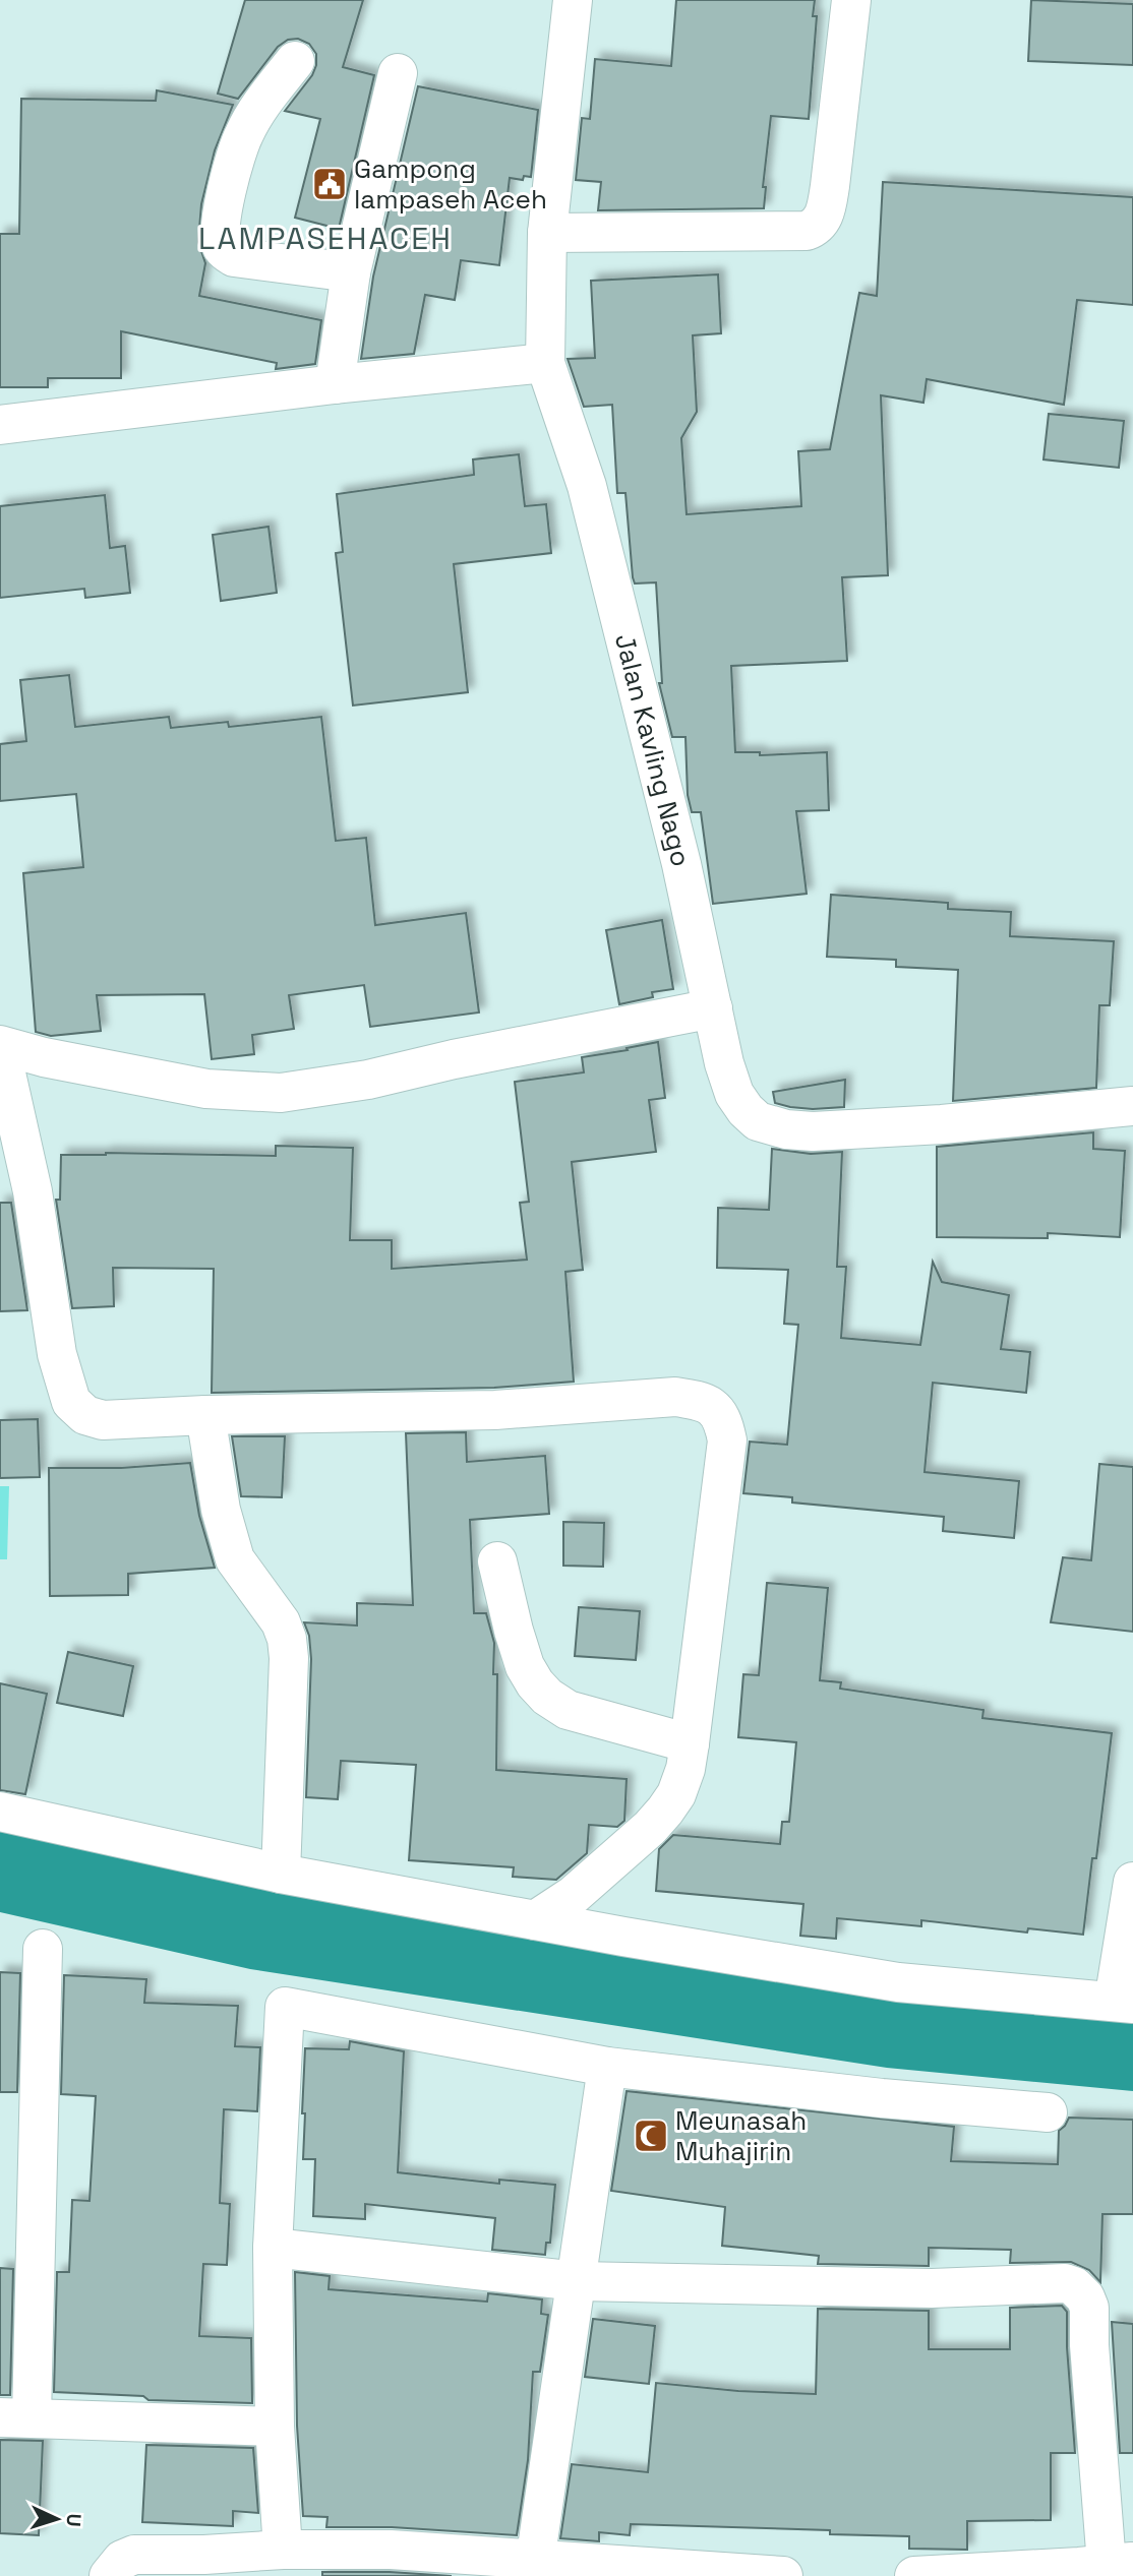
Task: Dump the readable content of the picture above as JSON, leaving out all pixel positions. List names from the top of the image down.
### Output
{
  "streets": {
    "street": ["Jalan Kavling Nago"]
  },
  "districts": ["LAMPASEHACEH"],
  "places": {
    "public building": ["Gampong lampaseh Aceh"],
    "mosque": ["Meunasah Muhajirin"]
  },
  "north": "right"
}
